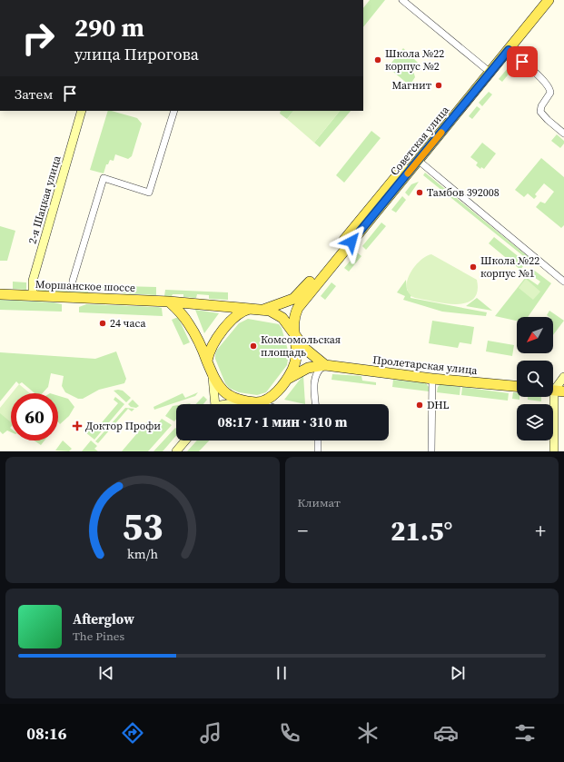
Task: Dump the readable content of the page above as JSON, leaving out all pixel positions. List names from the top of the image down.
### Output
{
  "streets": {
    "main road": ["Советская улица", "Моршанское шоссе", "Пролетарская улица"],
    "street": ["2-я Шацкая улица"]
  },
  "crossings": [
    ["Советская улица", "Моршанское шоссе"],
    ["2-я Шацкая улица", "Моршанское шоссе"]
  ],
  "places": {
    "other": [
      "Школа №22 корпус №2",
      "Магнит",
      "Тамбов 392008",
      "Школа №22 корпус №1",
      "24 часа",
      "Комсомольская площадь",
      "DHL"
    ],
    "health": ["Доктор Профи"]
  },
  "north": "bottom left",
  "page": {
    "turn": ["290 m", "улица Пирогова"],
    "then": "Затем",
    "limit": "60",
    "trip": "08:17 · 1 мин · 310 m",
    "tile": "Климат",
    "heat": ["−", "21.5°", "+"],
    "song": ["Afterglow", "The Pines"],
    "tabs": "08:16",
    "gauge": ["53", "km/h"]
  }
}
